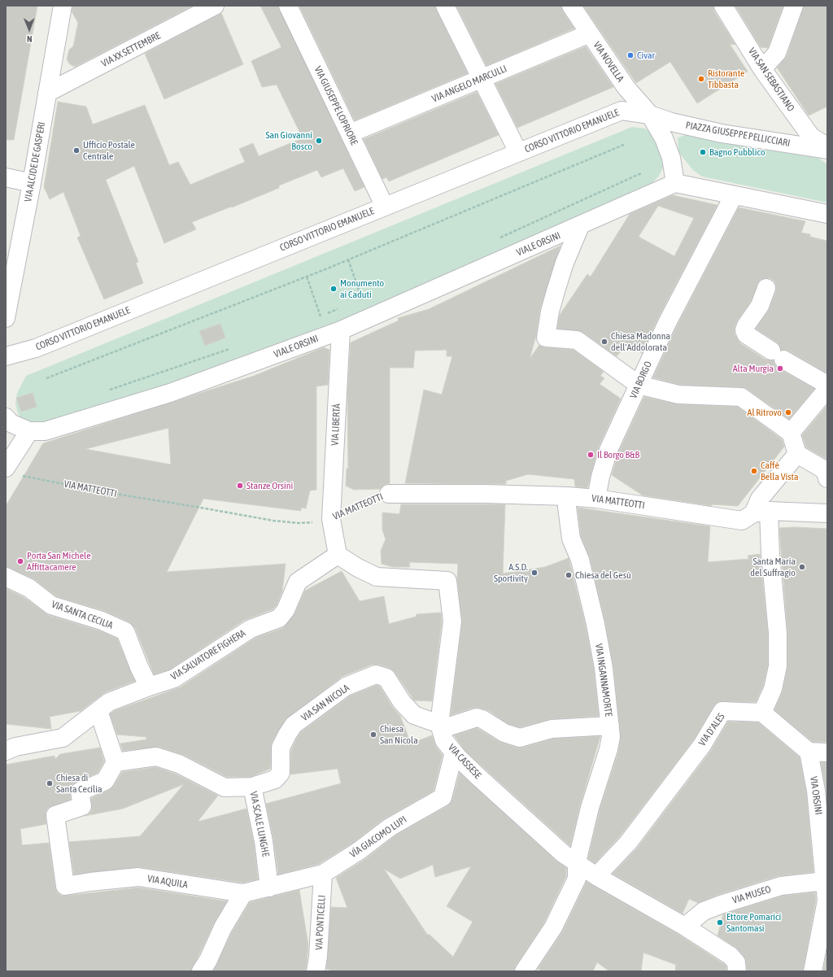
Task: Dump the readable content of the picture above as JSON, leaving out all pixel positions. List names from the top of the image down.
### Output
{
  "streets": {
    "street": [
      "VIA XX SETTEMBRE",
      "VIA NOVELLA",
      "VIA SAN SEBASTIANO",
      "VIA ANGELO MARCULLI",
      "VIA GIUSEPPE LOPRIORE",
      "CORSO VITTORIO EMANUELE",
      "PIAZZA GIUSEPPE PELLICCIARI",
      "VIA ALCIDE DE GASPERI",
      "VIALE ORSINI",
      "VIA BORGO",
      "VIA LIBERTÀ",
      "VIA MATTEOTTI",
      "VIA SANTA CECILIA",
      "VIA SALVATORE FIGHERA",
      "VIA INGANNAMORTE",
      "VIA SAN NICOLA",
      "VIA D'ALES",
      "VIA CASSESE",
      "VIA ORSINI",
      "VIA SCALE LUNGHE",
      "VÍA GIACOMO LUPI",
      "VIA AQUILA",
      "VIA MUSEO",
      "VIA PONTICELLI"
    ]
  },
  "crossings": [
    ["VIA XX SETTEMBRE", "VIA ALCIDE DE GASPERI"],
    ["VIA NOVELLA", "VIA ANGELO MARCULLI"],
    ["VIA NOVELLA", "CORSO VITTORIO EMANUELE"],
    ["VIA NOVELLA", "PIAZZA GIUSEPPE PELLICCIARI"],
    ["VIA NOVELLA", "VIALE ORSINI"],
    ["VIA SAN SEBASTIANO", "PIAZZA GIUSEPPE PELLICCIARI"],
    ["VIA ANGELO MARCULLI", "VIA GIUSEPPE LOPRIORE"],
    ["VIA GIUSEPPE LOPRIORE", "CORSO VITTORIO EMANUELE"],
    ["CORSO VITTORIO EMANUELE", "PIAZZA GIUSEPPE PELLICCIARI"],
    ["VIALE ORSINI", "VIA BORGO"],
    ["VIALE ORSINI", "VIA LIBERTÀ"],
    ["VIA BORGO", "VIA MATTEOTTI"],
    ["VIA LIBERTÀ", "VIA MATTEOTTI"],
    ["VIA LIBERTÀ", "VIA SALVATORE FIGHERA"],
    ["VIA LIBERTÀ", "VIA CASSESE"],
    ["VIA MATTEOTTI", "VIA INGANNAMORTE"],
    ["VIA SANTA CECILIA", "VIA SALVATORE FIGHERA"],
    ["VIA SALVATORE FIGHERA", "VIA CASSESE"],
    ["VIA INGANNAMORTE", "VIA CASSESE"],
    ["VIA SAN NICOLA", "VIA CASSESE"],
    ["VIA SAN NICOLA", "VIA SCALE LUNGHE"],
    ["VIA CASSESE", "VÍA GIACOMO LUPI"],
    ["VIA ORSINI", "VIA MUSEO"],
    ["VIA SCALE LUNGHE", "VÍA GIACOMO LUPI"],
    ["VIA SCALE LUNGHE", "VIA AQUILA"],
    ["VÍA GIACOMO LUPI", "VIA AQUILA"],
    ["VÍA GIACOMO LUPI", "VIA PONTICELLI"]
  ],
  "places": [
    "Civar",
    "Ristorante Tibbasta",
    "San Giovanni Bosco",
    "Ufficio Postale Centrale",
    "Bagno Pubblico",
    "Monumento ai Caduti",
    "Chiesa Madonna dell'Addolorata",
    "Alta Murgia",
    "Al Ritrovo",
    "Il Borgo B&B",
    "Caffè Bella Vista",
    "Stanze Orsini",
    "Porta San Michele Affittacamere",
    "Santa Maria del Suffragio",
    "A.S.D. Sportivity",
    "Chiesa del Gesù",
    "Chiesa San Nicola",
    "Chiesa di Santa Cecilia",
    "Ettore Pomarici Santomasi"
  ],
  "north": "bottom"
}
